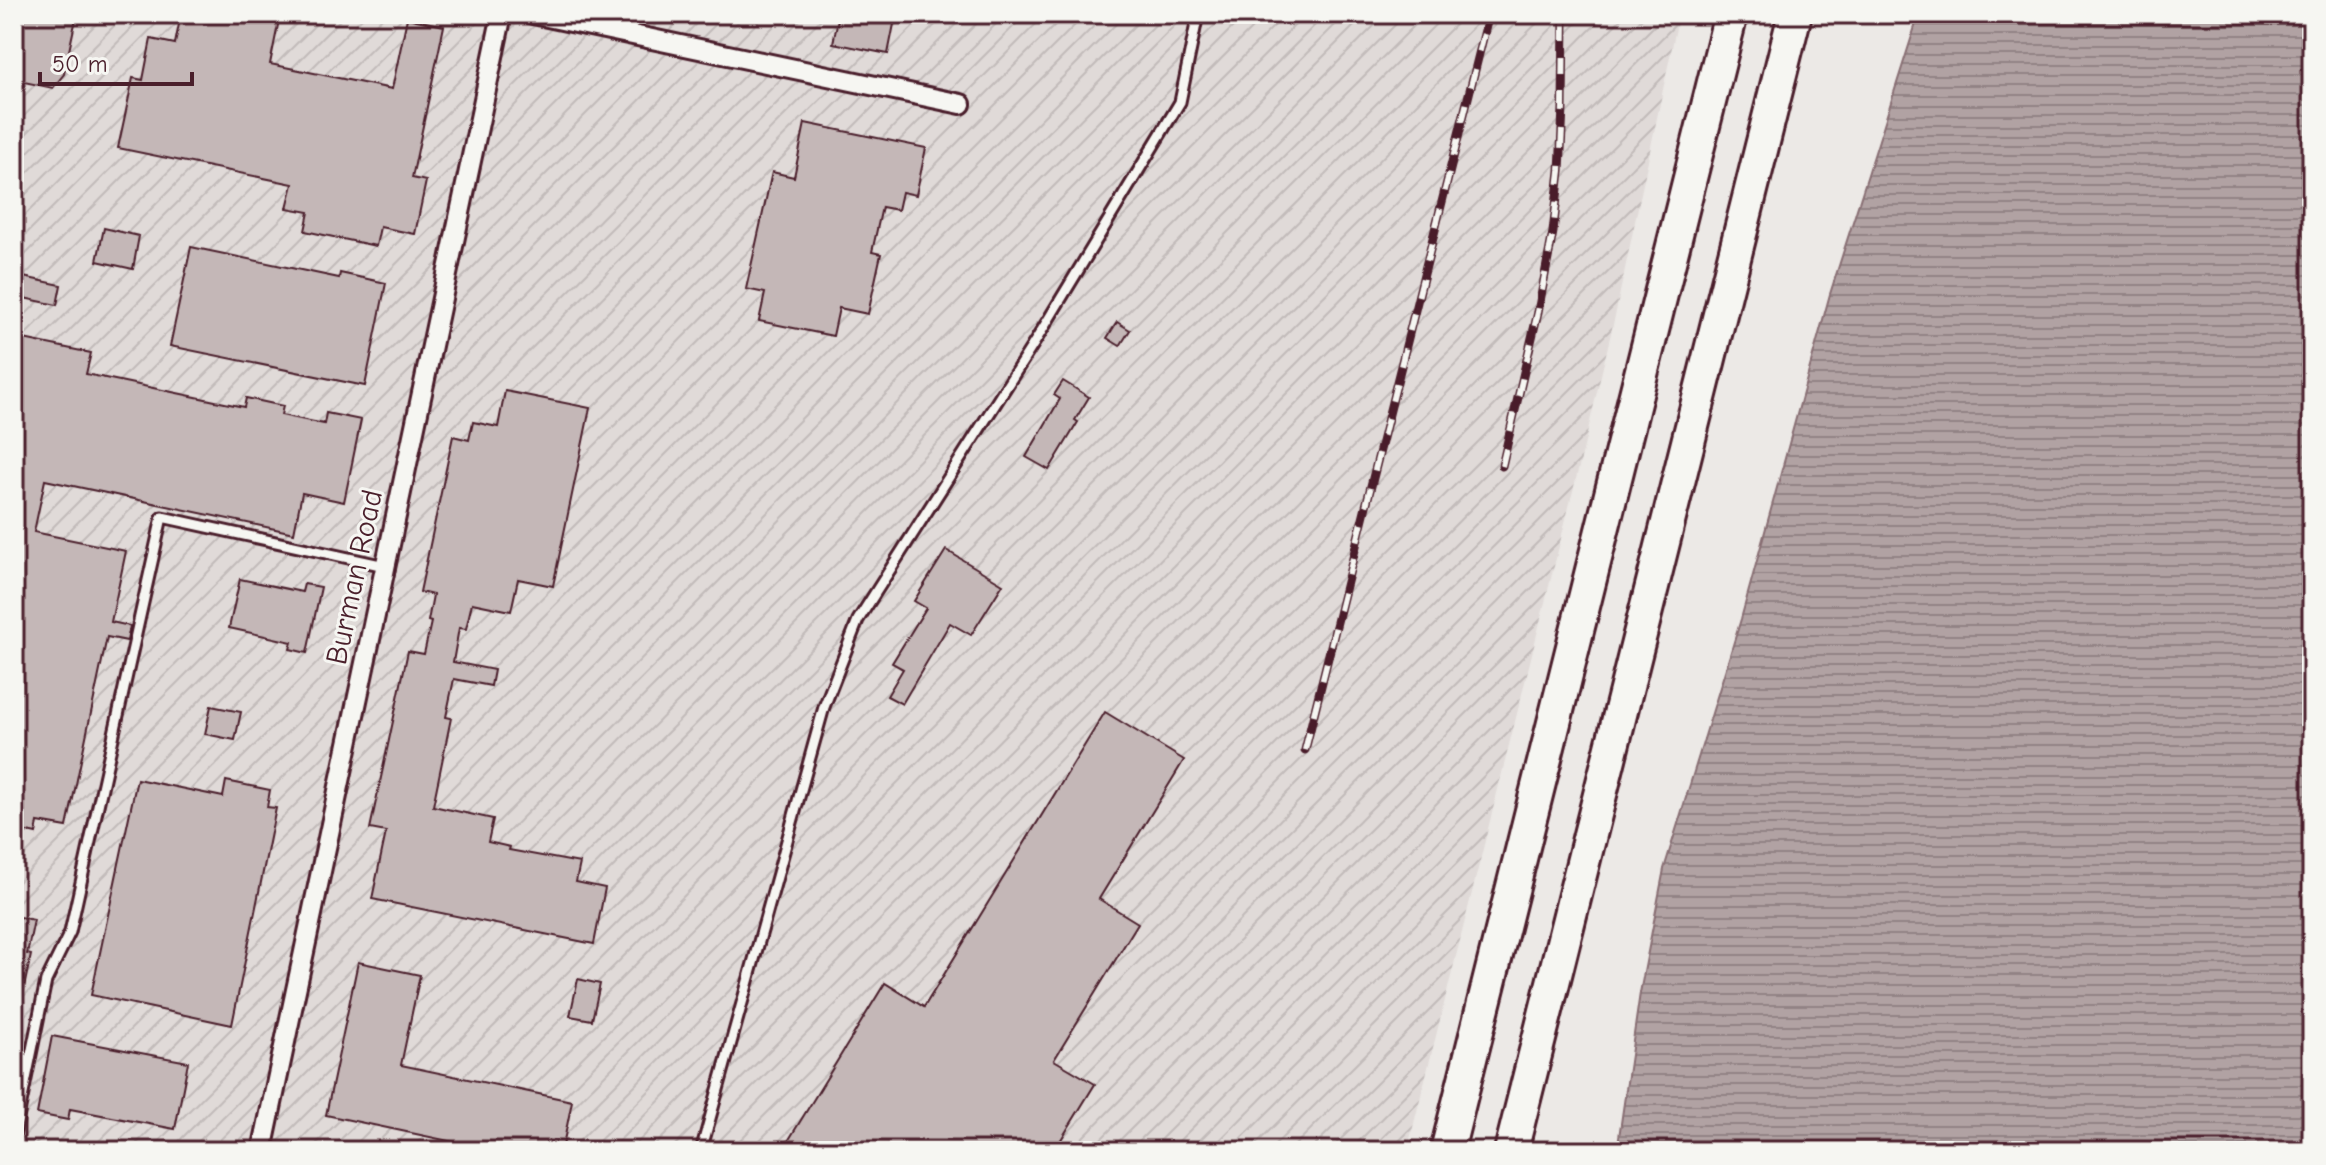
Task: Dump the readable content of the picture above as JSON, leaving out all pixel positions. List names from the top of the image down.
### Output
{
  "streets": {
    "street": ["Burman Road"]
  },
  "scale_bar": "50 m"
}
